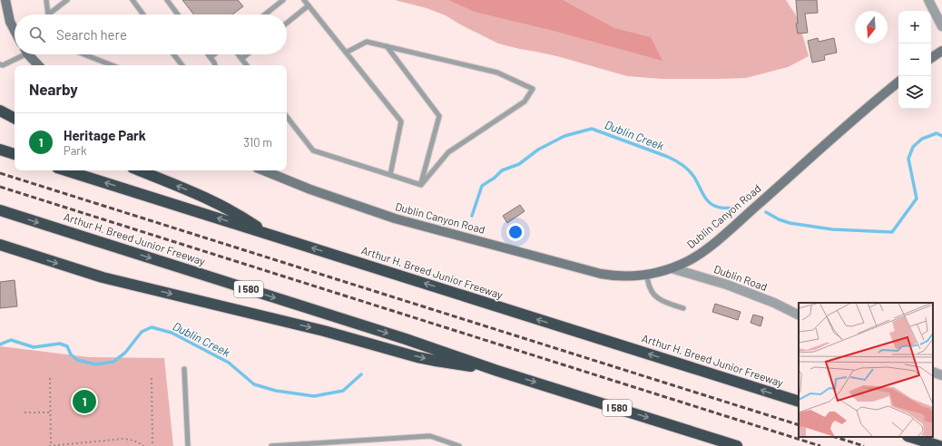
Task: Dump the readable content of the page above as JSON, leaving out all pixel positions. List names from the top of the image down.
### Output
{
  "streets": {
    "highway": ["Arthur H. Breed Junior Freeway", "I 580"],
    "main road": ["Dublin Canyon Road"],
    "street": ["Dublin Road"]
  },
  "crossings": [
    ["Dublin Canyon Road", "Dublin Road"]
  ],
  "water": ["Dublin Creek"],
  "north": "bottom",
  "page": {
    "map_buttons": ["+", "−"],
    "search": "Search here",
    "heading": "Nearby",
    "list": [
      {
        "mark": "1",
        "name": "Heritage Park",
        "note": "Park",
        "value": "310 m"
      }
    ],
    "pins": "1"
  }
}
